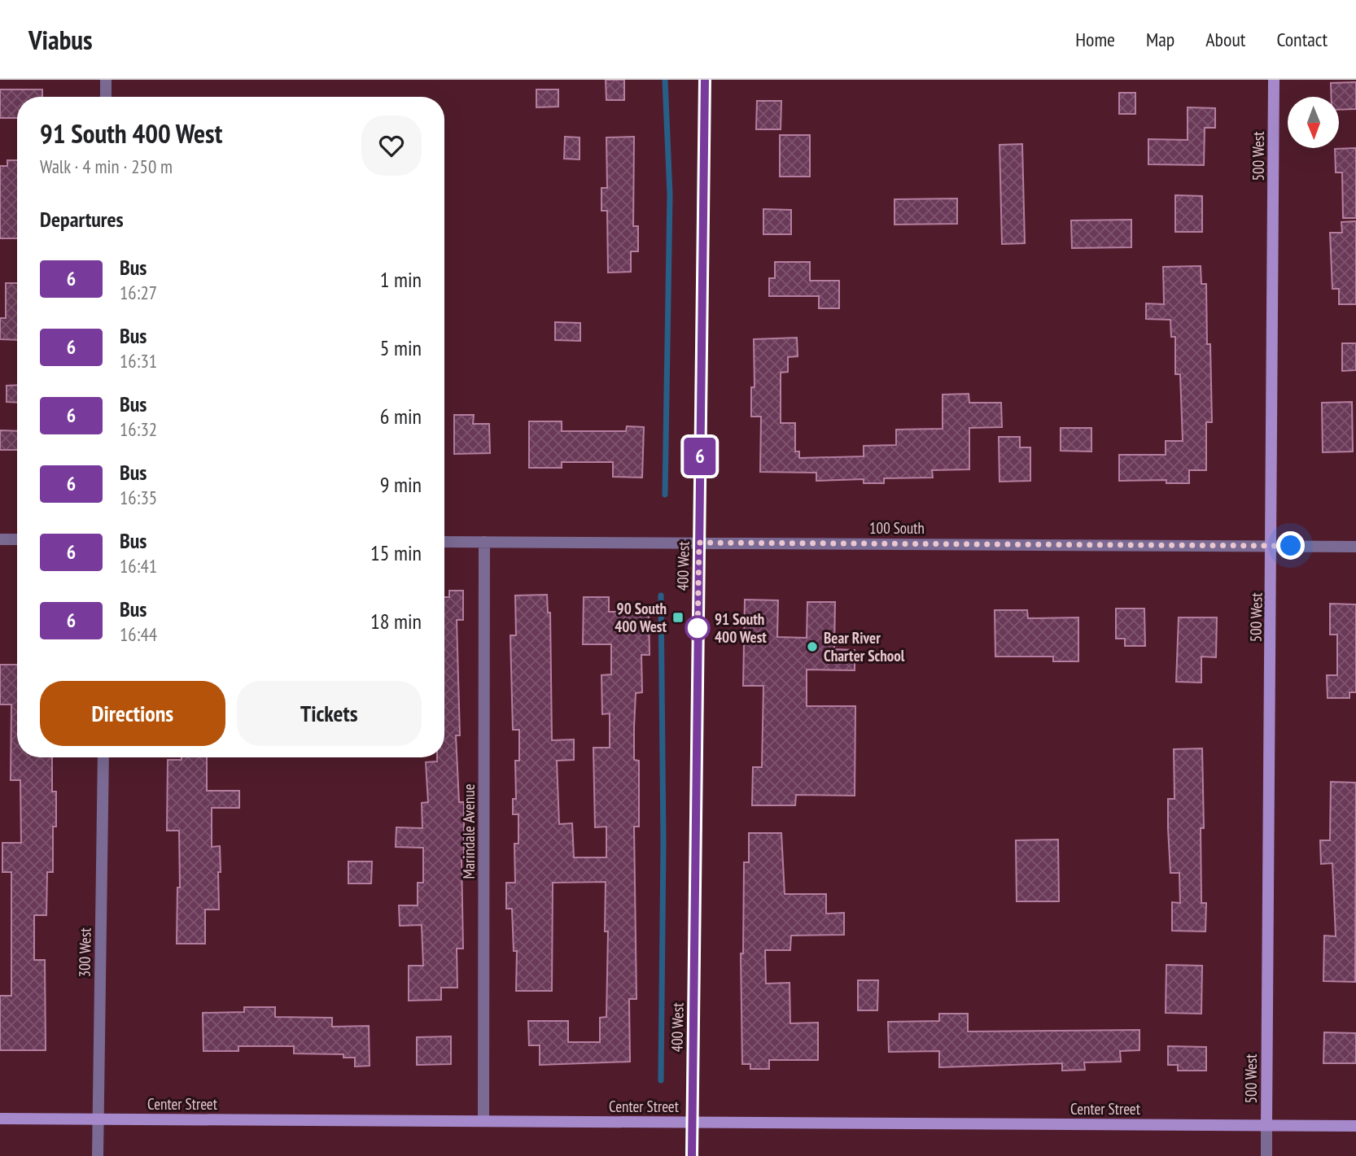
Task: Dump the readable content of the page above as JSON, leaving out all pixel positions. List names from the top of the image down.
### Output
{
  "streets": {
    "street": [
      "500 West",
      "100 South",
      "400 West",
      "Marindale Avenue",
      "300 West",
      "Center Street"
    ]
  },
  "crossings": [
    ["500 West", "100 South"],
    ["500 West", "Center Street"],
    ["100 South", "400 West"],
    ["100 South", "Marindale Avenue"],
    ["400 West", "Center Street"],
    ["Marindale Avenue", "Center Street"],
    ["300 West", "Center Street"]
  ],
  "places": {
    "transit": ["90 South 400 West"],
    "other": ["91 South 400 West", "Bear River Charter School"]
  },
  "lines": ["bus line 6"],
  "north": "bottom",
  "page": {
    "header": "Viabus",
    "nav": [
      "Home",
      "Map",
      "About",
      "Contact"
    ],
    "on_map": "6",
    "heading": [
      ["91 South 400 West", "Walk · 4 min · 250 m"],
      "Departures"
    ],
    "list": [
      {
        "mark": "6",
        "name": "Bus",
        "note": "16:27",
        "value": "1 min"
      },
      {
        "mark": "6",
        "name": "Bus",
        "note": "16:31",
        "value": "5 min"
      },
      {
        "mark": "6",
        "name": "Bus",
        "note": "16:32",
        "value": "6 min"
      },
      {
        "mark": "6",
        "name": "Bus",
        "note": "16:35",
        "value": "9 min"
      },
      {
        "mark": "6",
        "name": "Bus",
        "note": "16:41",
        "value": "15 min"
      },
      {
        "mark": "6",
        "name": "Bus",
        "note": "16:44",
        "value": "18 min"
      }
    ],
    "buttons": ["Directions", "Tickets"]
  }
}
